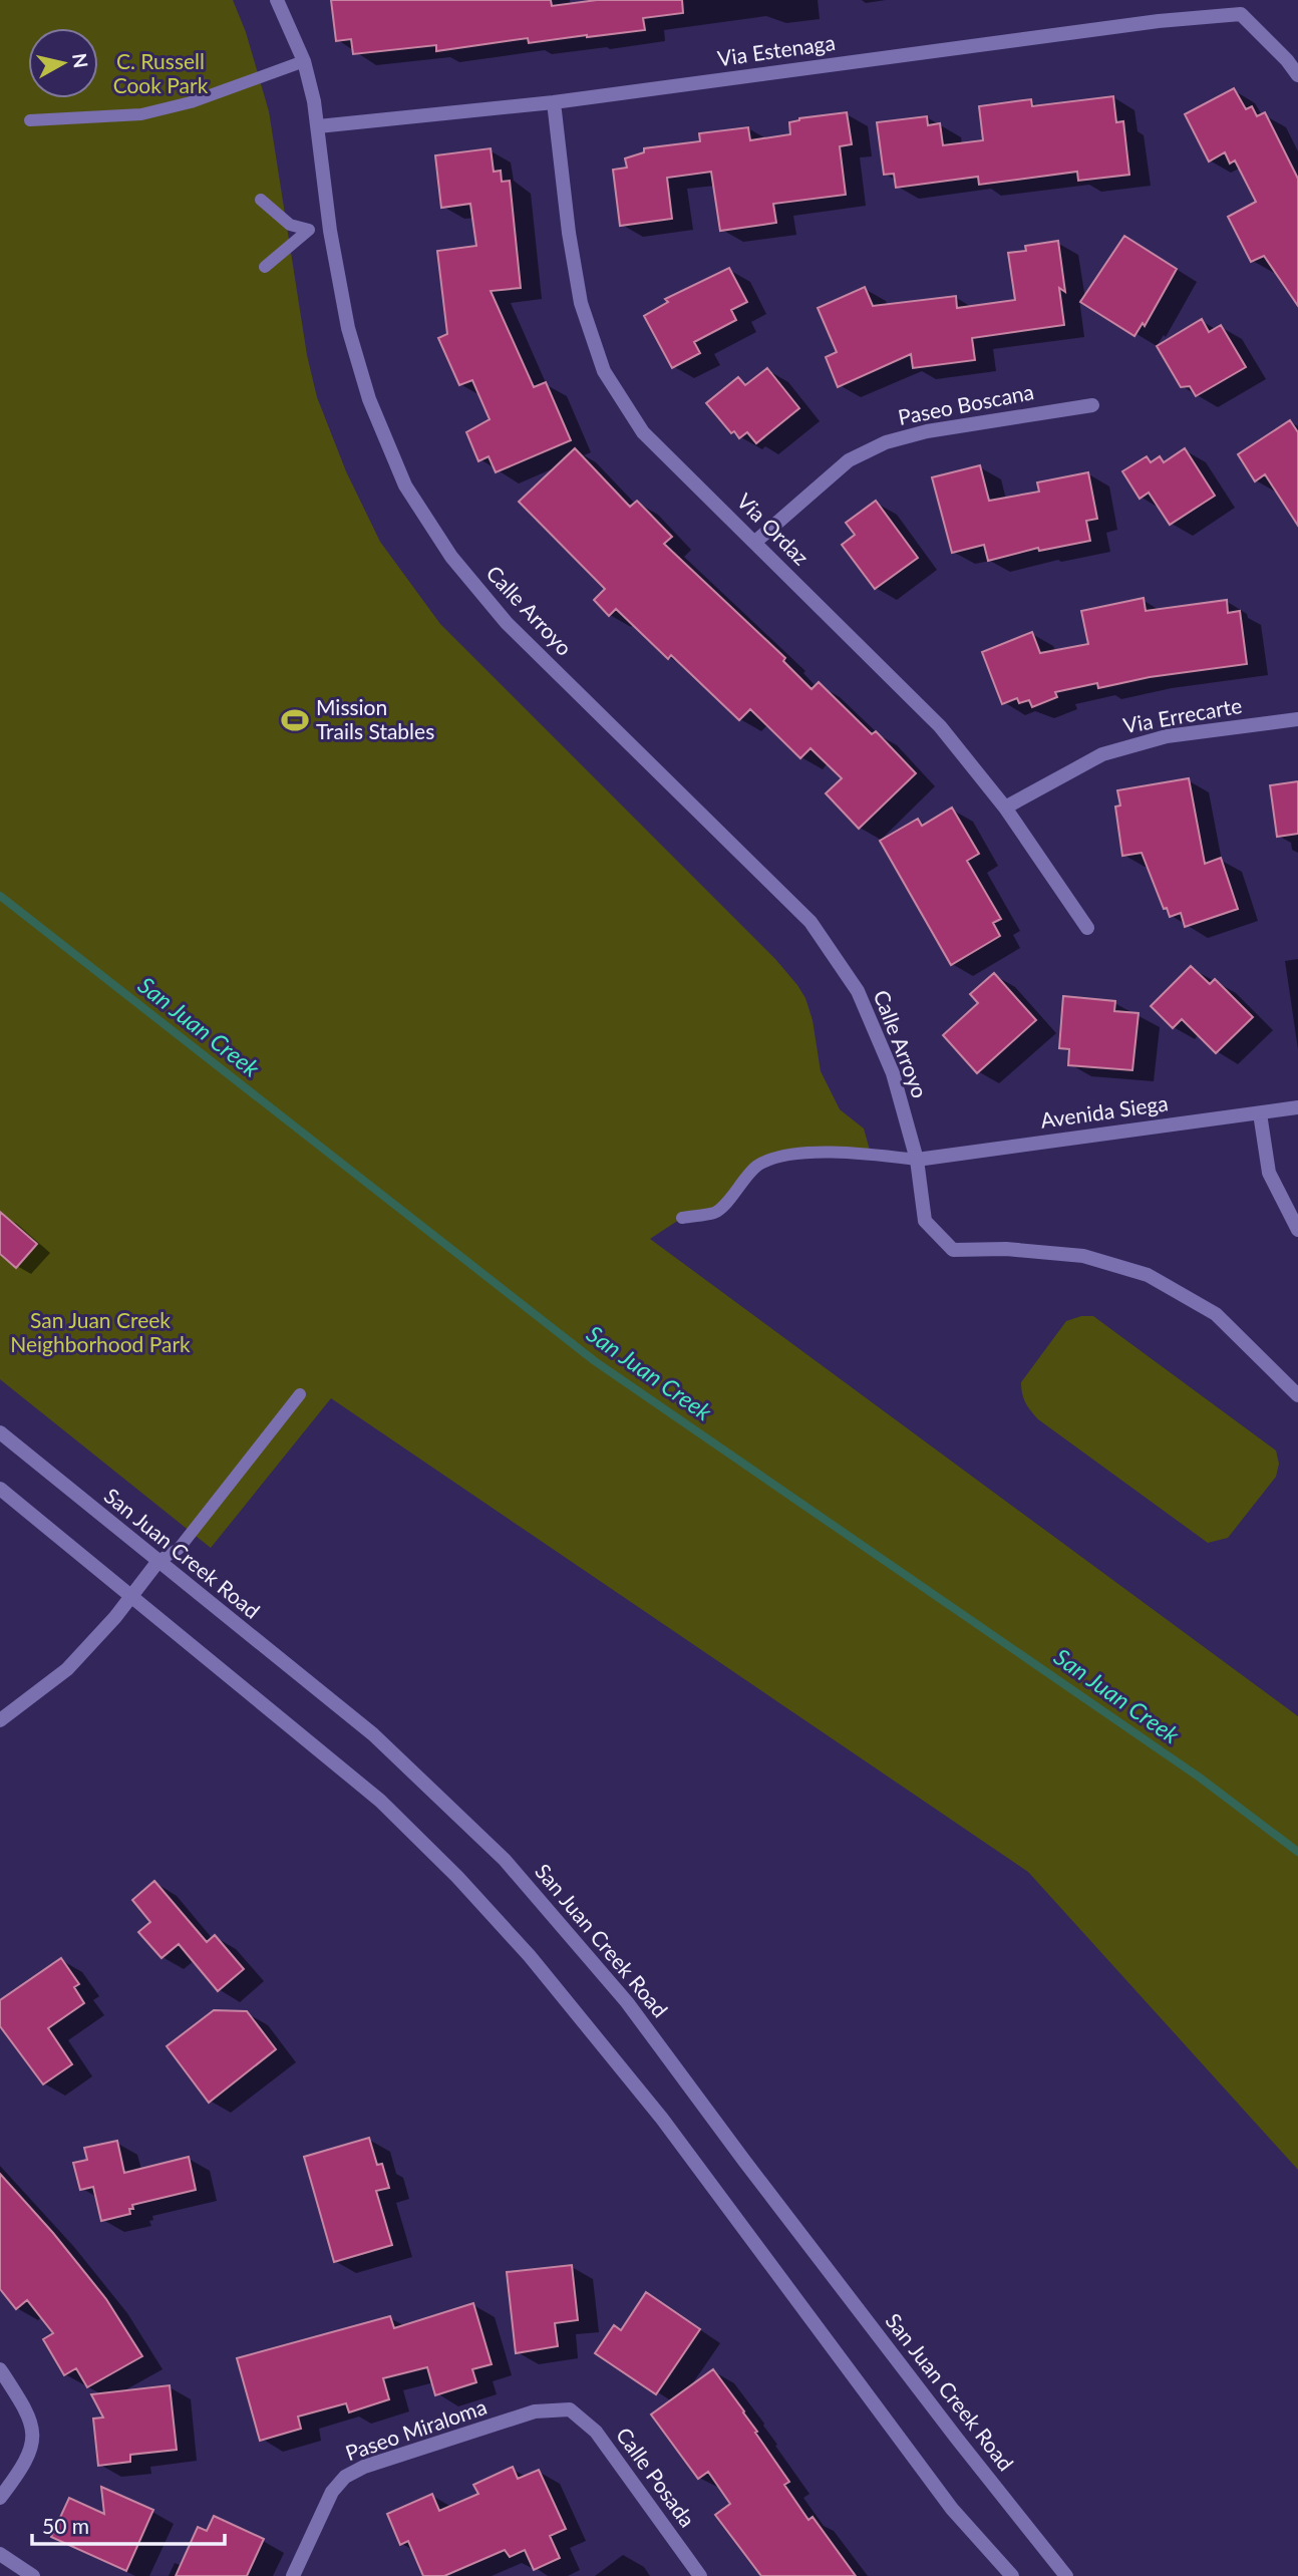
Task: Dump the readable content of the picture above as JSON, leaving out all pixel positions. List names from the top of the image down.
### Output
{
  "streets": {
    "street": [
      "Via Estenaga",
      "Paseo Boscana",
      "Via Ordaz",
      "Calle Arroyo",
      "Via Errecarte",
      "Avenida Siega",
      "San Juan Creek Road",
      "Paseo Miraloma",
      "Calle Posada"
    ]
  },
  "crossings": [
    ["Via Estenaga", "Via Ordaz"],
    ["Via Estenaga", "Calle Arroyo"],
    ["Paseo Boscana", "Via Ordaz"],
    ["Via Ordaz", "Via Errecarte"],
    ["Calle Arroyo", "Avenida Siega"],
    ["Paseo Miraloma", "Calle Posada"]
  ],
  "water": ["San Juan Creek"],
  "parks": ["C. Russell Cook Park", "San Juan Creek Neighborhood Park"],
  "places": {
    "sports": ["Mission Trails Stables"]
  },
  "scale_bar": "50 m",
  "north": "right"
}
